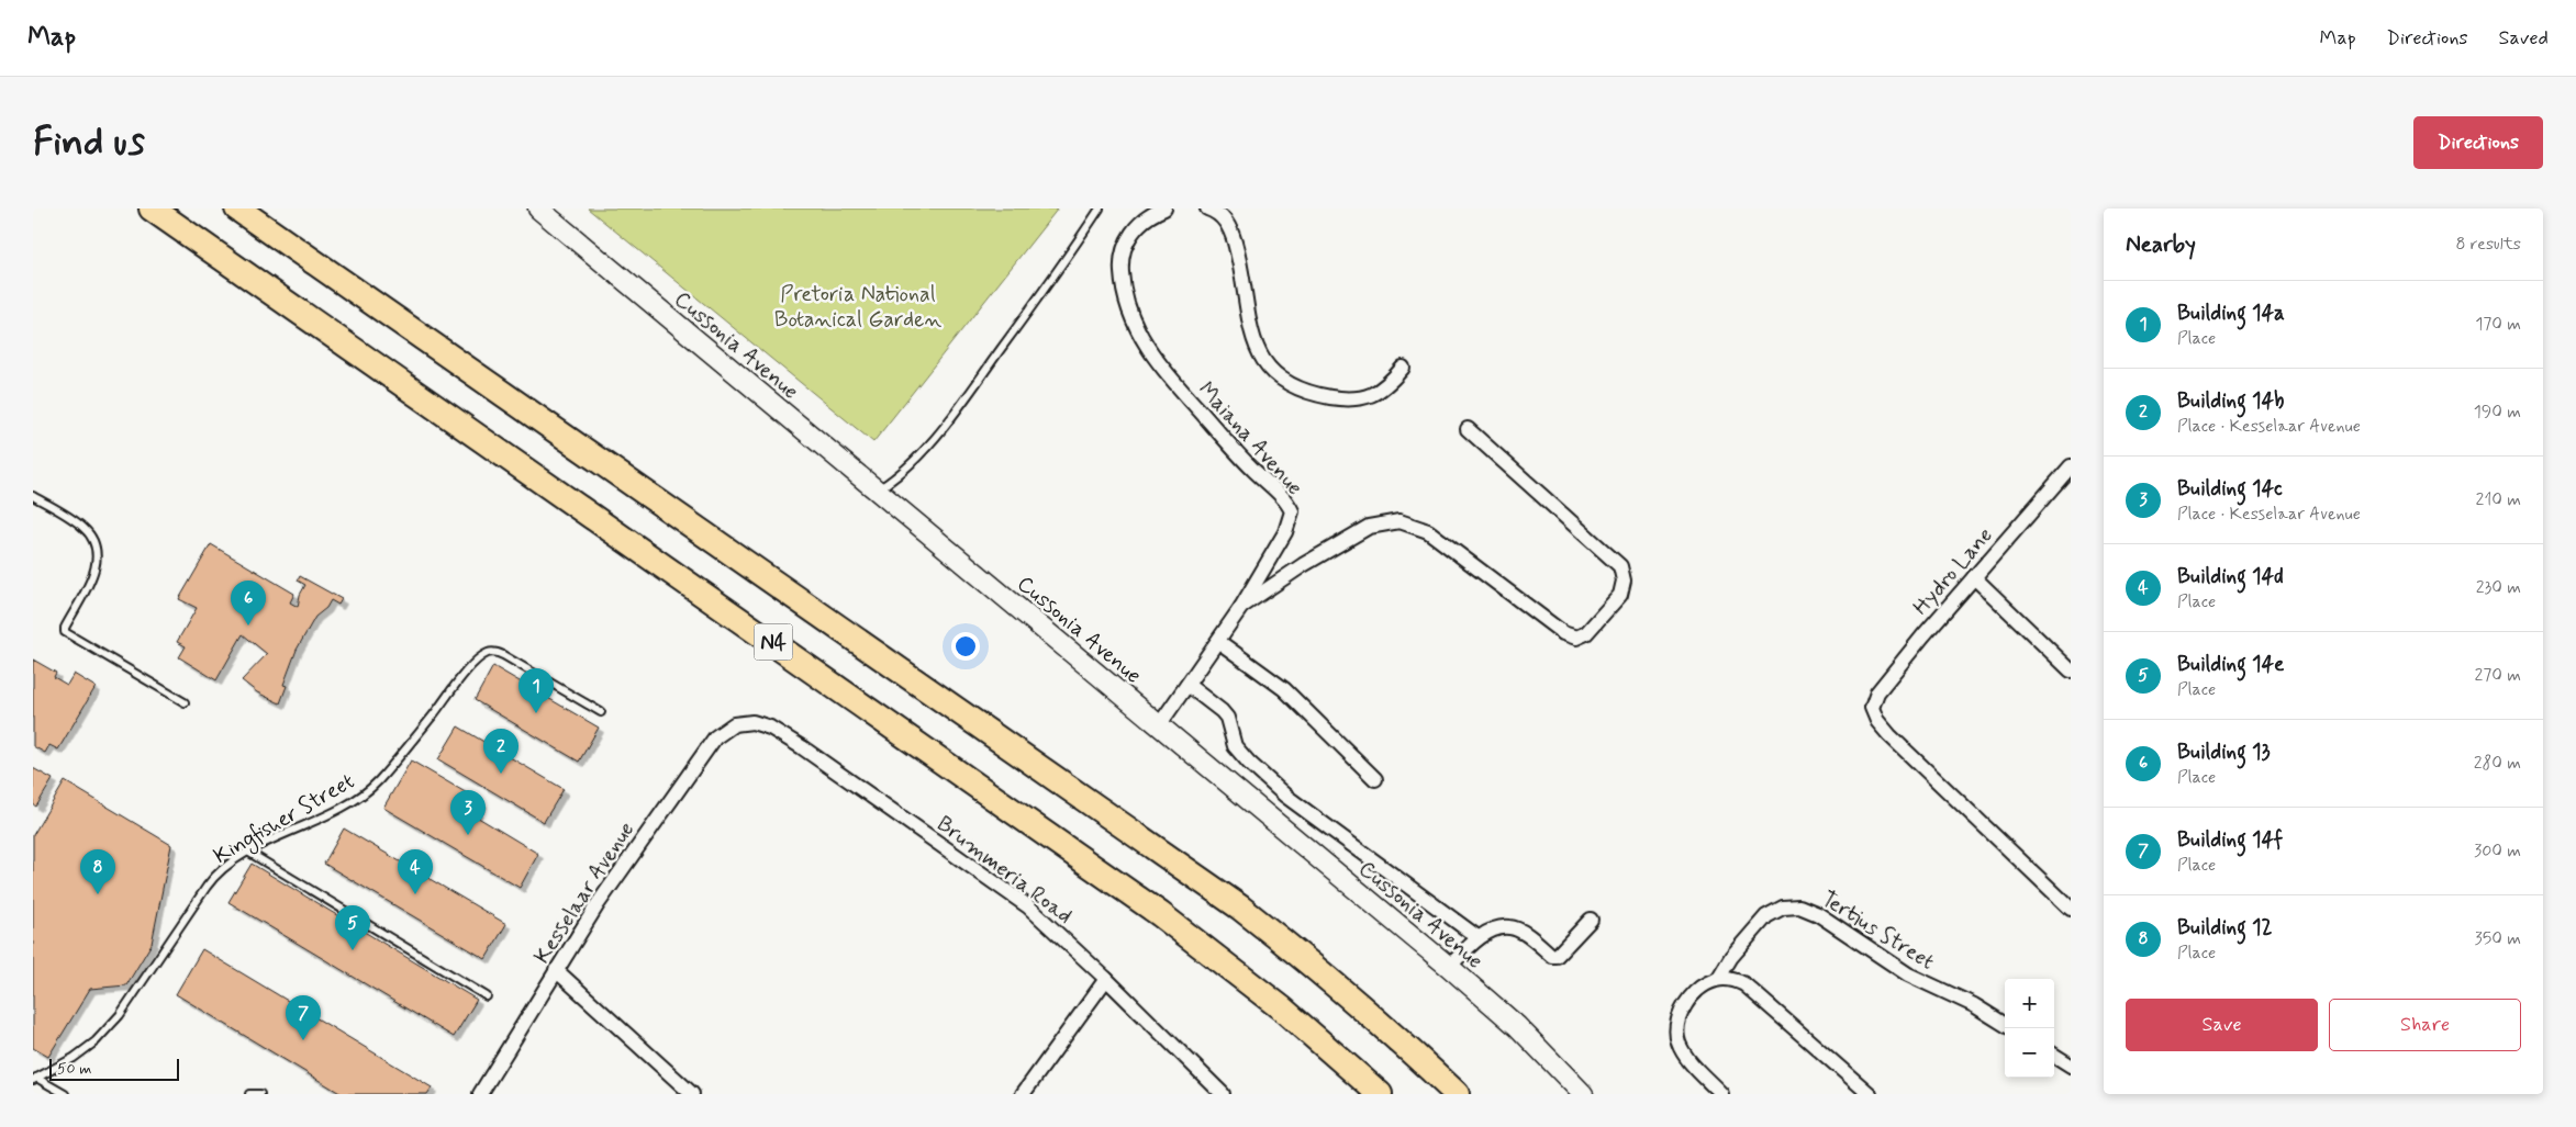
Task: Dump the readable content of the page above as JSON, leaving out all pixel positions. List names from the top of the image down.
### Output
{
  "streets": {
    "highway": ["N4"],
    "main road": ["Cussonia Avenue"],
    "street": [
      "Maiana Avenue",
      "Hydro Lane",
      "Brummeria Road",
      "Kesselaar Avenue",
      "Tertius Street"
    ],
    "lane": ["Kingfisher Street"]
  },
  "crossings": [
    ["Cussonia Avenue", "Maiana Avenue"],
    ["Brummeria Road", "Kesselaar Avenue"]
  ],
  "parks": ["Pretoria National Botanical Garden"],
  "scale_bar": "50 m",
  "page": {
    "header": "Map",
    "nav": ["Map", "Directions", "Saved"],
    "buttons": [
      "Directions",
      ["Save", "Share"]
    ],
    "title": "Find us",
    "heading": ["Nearby", "8 results"],
    "list": [
      {
        "mark": "1",
        "name": "Building 14a",
        "note": "Place",
        "value": "170 m"
      },
      {
        "mark": "2",
        "name": "Building 14b",
        "note": "Place · Kesselaar Avenue",
        "value": "190 m"
      },
      {
        "mark": "3",
        "name": "Building 14c",
        "note": "Place · Kesselaar Avenue",
        "value": "210 m"
      },
      {
        "mark": "4",
        "name": "Building 14d",
        "note": "Place",
        "value": "230 m"
      },
      {
        "mark": "5",
        "name": "Building 14e",
        "note": "Place",
        "value": "270 m"
      },
      {
        "mark": "6",
        "name": "Building 13",
        "note": "Place",
        "value": "280 m"
      },
      {
        "mark": "7",
        "name": "Building 14f",
        "note": "Place",
        "value": "300 m"
      },
      {
        "mark": "8",
        "name": "Building 12",
        "note": "Place",
        "value": "350 m"
      }
    ],
    "pins": [
      "6",
      "1",
      "2",
      "3",
      "4",
      "8",
      "5",
      "7"
    ],
    "map_buttons": ["+", "−"],
    "scale": "50 m"
  }
}
